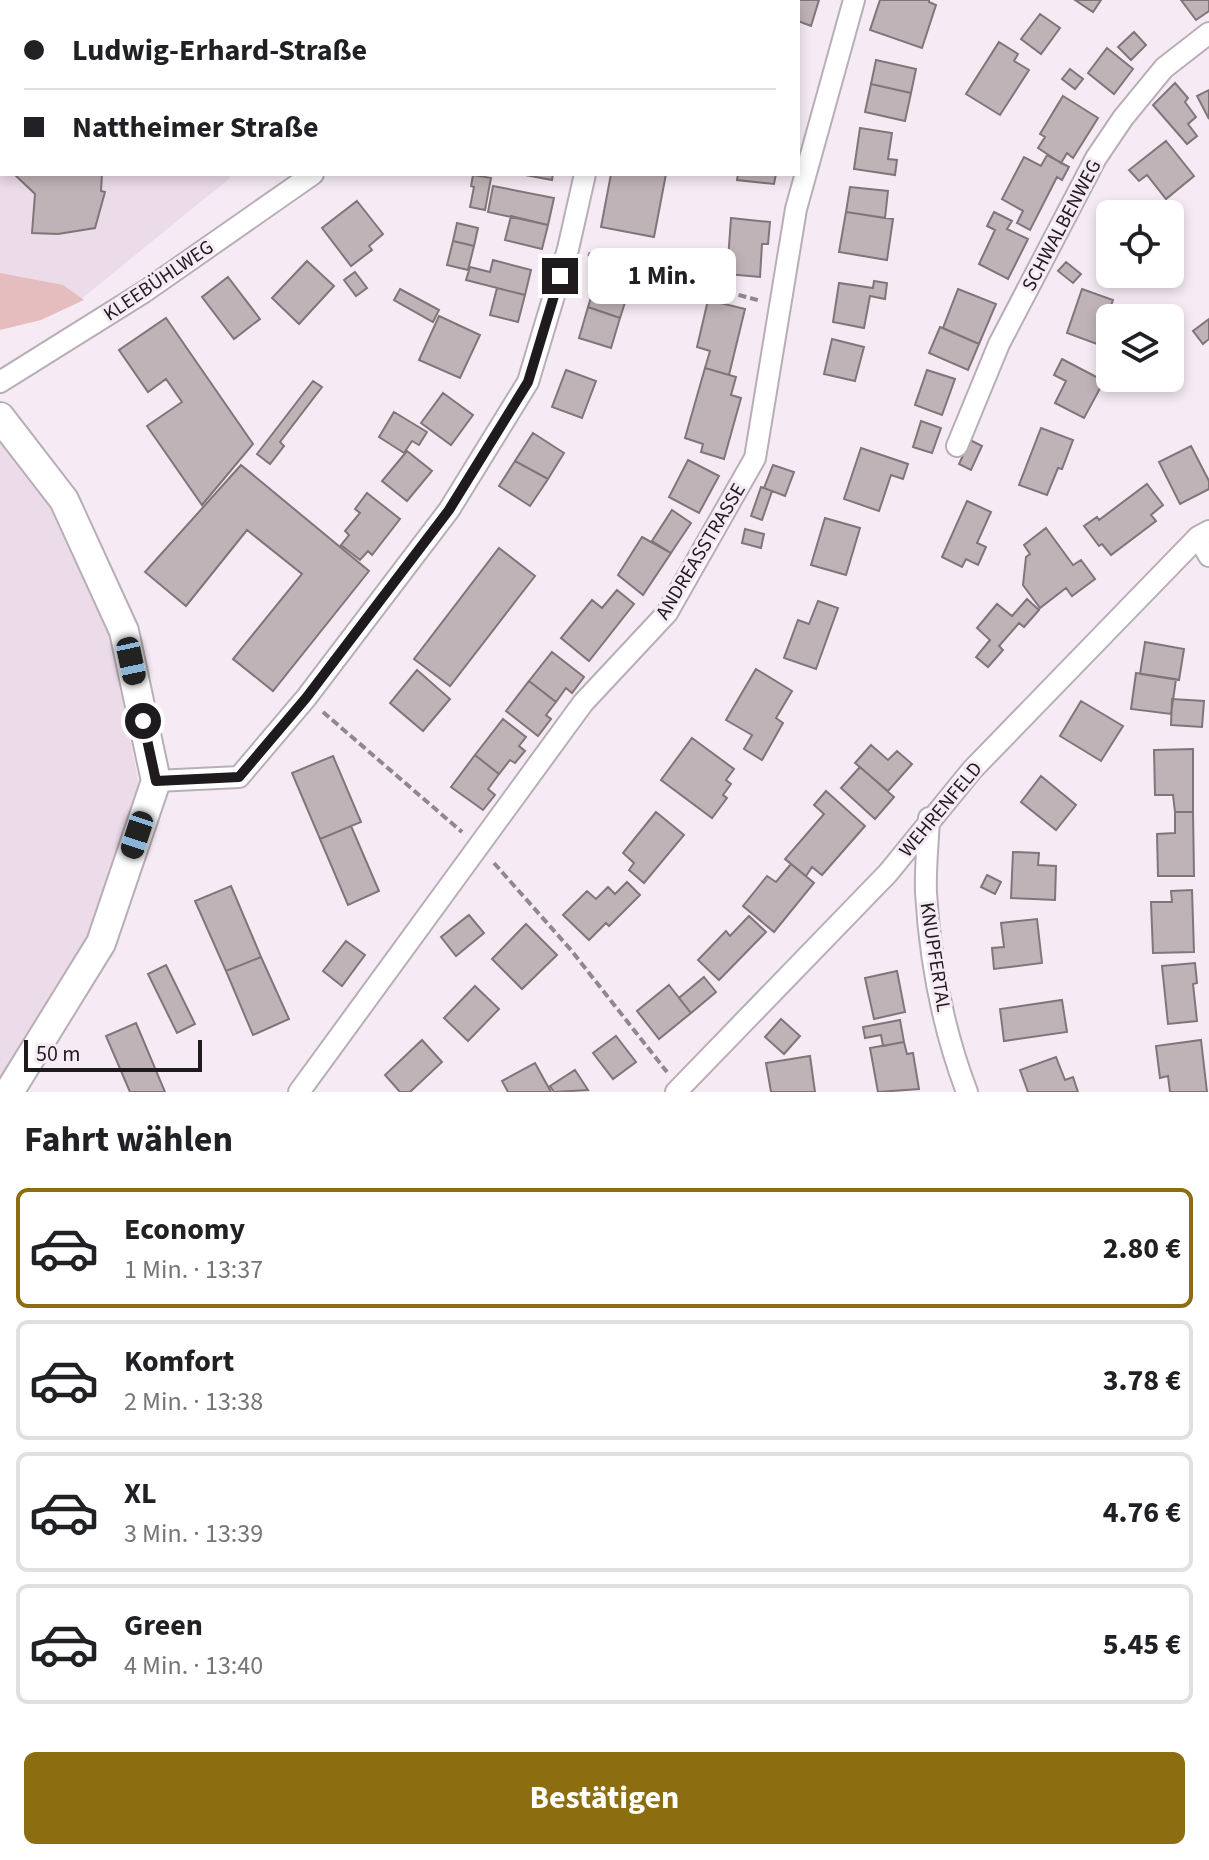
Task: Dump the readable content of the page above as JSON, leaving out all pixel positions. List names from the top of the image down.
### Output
{
  "streets": {
    "street": [
      "SCHWALBENWEG",
      "KLEEBÜHLWEG",
      "ANDREASSTRASSE",
      "WEHRENFELD",
      "KNUPFERTAL"
    ]
  },
  "crossings": [
    ["WEHRENFELD", "KNUPFERTAL"]
  ],
  "scale_bar": "50 m",
  "page": {
    "banner": ["Ludwig-Erhard-Straße", "Nattheimer Straße"],
    "bubble": "1 Min.",
    "scale": "50 m",
    "heading": "Fahrt wählen",
    "list": [
      {
        "name": "Economy",
        "note": "1 Min. · 13:37",
        "value": "2.80 €"
      },
      {
        "name": "Komfort",
        "note": "2 Min. · 13:38",
        "value": "3.78 €"
      },
      {
        "name": "XL",
        "note": "3 Min. · 13:39",
        "value": "4.76 €"
      },
      {
        "name": "Green",
        "note": "4 Min. · 13:40",
        "value": "5.45 €"
      }
    ],
    "buttons": "Bestätigen"
  }
}
